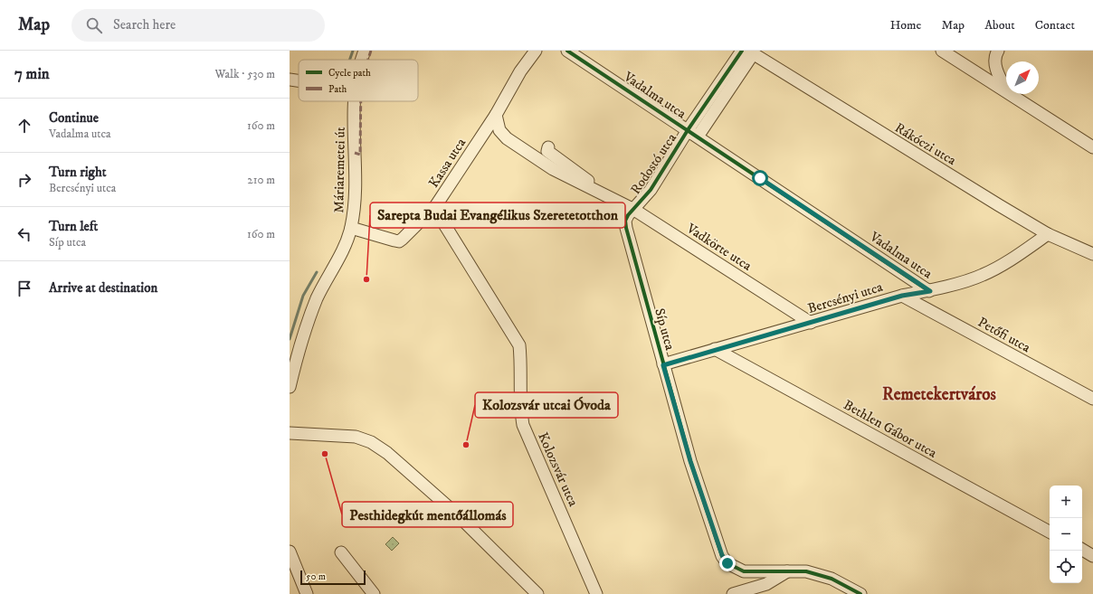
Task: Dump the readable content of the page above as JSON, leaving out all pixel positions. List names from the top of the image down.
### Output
{
  "streets": {
    "street": [
      "Vadalma utca",
      "Rákóczi utca",
      "Kassa utca",
      "Rodostó utca",
      "Máriaremetei út",
      "Vadkörte utca",
      "Bercsényi utca",
      "Síp utca",
      "Petőfi utca",
      "Bethlen Gábor utca",
      "Kolozsvár utca"
    ]
  },
  "crossings": [
    ["Vadalma utca", "Rodostó utca"],
    ["Vadalma utca", "Bercsényi utca"],
    ["Rákóczi utca", "Rodostó utca"],
    ["Rákóczi utca", "Bercsényi utca"],
    ["Kassa utca", "Máriaremetei út"],
    ["Kassa utca", "Vadkörte utca"],
    ["Rodostó utca", "Vadkörte utca"],
    ["Rodostó utca", "Síp utca"],
    ["Vadkörte utca", "Bercsényi utca"],
    ["Vadkörte utca", "Síp utca"],
    ["Bercsényi utca", "Síp utca"],
    ["Bercsényi utca", "Petőfi utca"],
    ["Bercsényi utca", "Bethlen Gábor utca"]
  ],
  "districts": ["Remetekertváros"],
  "places": ["Sarepta Budai Evangélikus Szeretetotthon", "Kolozsvár utcai Óvoda", "Pesthidegkút mentőállomás"],
  "legend": ["Cycle path", "Path"],
  "scale_bar": "50 m",
  "north": "top right",
  "page": {
    "header": "Map",
    "search": "Search here",
    "nav": [
      "Home",
      "Map",
      "About",
      "Contact"
    ],
    "heading": ["7 min", "Walk · 530 m"],
    "list": [
      ["Continue", "Vadalma utca", "160 m"],
      ["Turn right", "Bercsényi utca", "210 m"],
      ["Turn left", "Síp utca", "160 m"],
      "Arrive at destination"
    ],
    "map_buttons": ["+", "−"],
    "scale": "50 m"
  }
}
